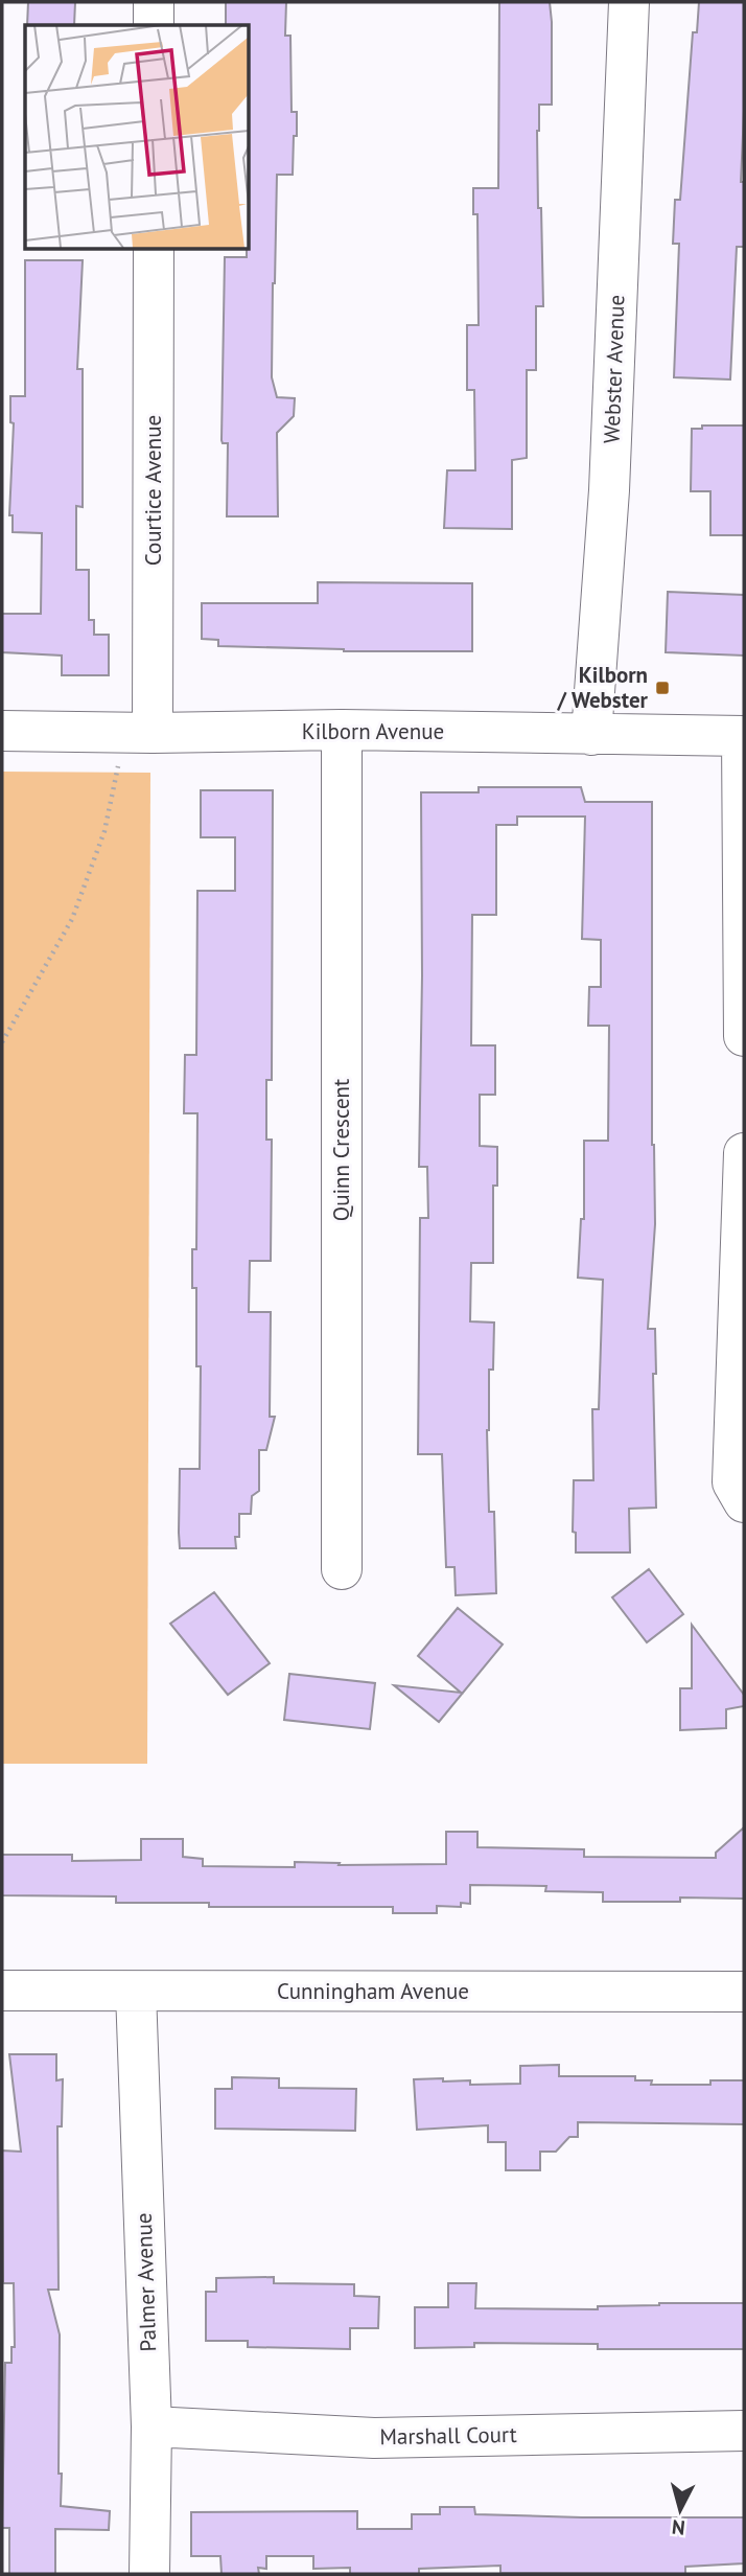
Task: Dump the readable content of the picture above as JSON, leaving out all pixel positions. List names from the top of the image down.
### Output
{
  "streets": {
    "street": [
      "Webster Avenue",
      "Courtice Avenue",
      "Kilborn Avenue",
      "Quinn Crescent",
      "Cunningham Avenue",
      "Palmer Avenue",
      "Marshall Court"
    ]
  },
  "crossings": [
    ["Webster Avenue", "Kilborn Avenue"],
    ["Courtice Avenue", "Kilborn Avenue"],
    ["Kilborn Avenue", "Quinn Crescent"],
    ["Cunningham Avenue", "Palmer Avenue"],
    ["Palmer Avenue", "Marshall Court"]
  ],
  "places": {
    "transit": ["Kilborn / Webster"]
  },
  "north": "bottom"
}
